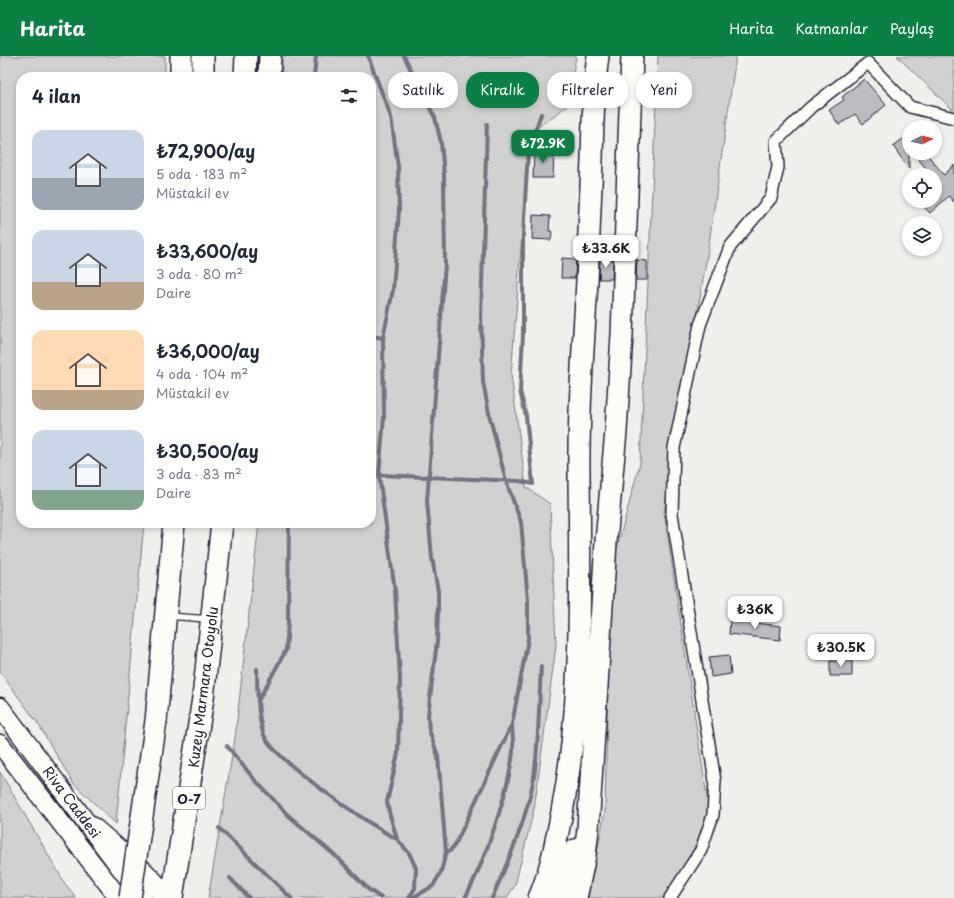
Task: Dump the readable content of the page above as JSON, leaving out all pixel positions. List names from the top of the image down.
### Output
{
  "streets": {
    "highway": ["Kuzey Marmara Otoyolu", "O-7"],
    "main road": ["Riva Caddesi"]
  },
  "north": "right",
  "page": {
    "header": "Harita",
    "nav": ["Harita", "Katmanlar", "Paylaş"],
    "chip": [
      "Satılık",
      "Kiralık",
      "Filtreler",
      "Yeni"
    ],
    "heading": "4 ilan",
    "list": [
      {
        "name": "₺72,900/ay",
        "note": "5 oda · 183 m² · Müstakil ev"
      },
      {
        "name": "₺33,600/ay",
        "note": "3 oda · 80 m² · Daire"
      },
      {
        "name": "₺36,000/ay",
        "note": "4 oda · 104 m² · Müstakil ev"
      },
      {
        "name": "₺30,500/ay",
        "note": "3 oda · 83 m² · Daire"
      }
    ],
    "price": [
      "₺72.9K",
      "₺33.6K",
      "₺36K",
      "₺30.5K"
    ]
  }
}
